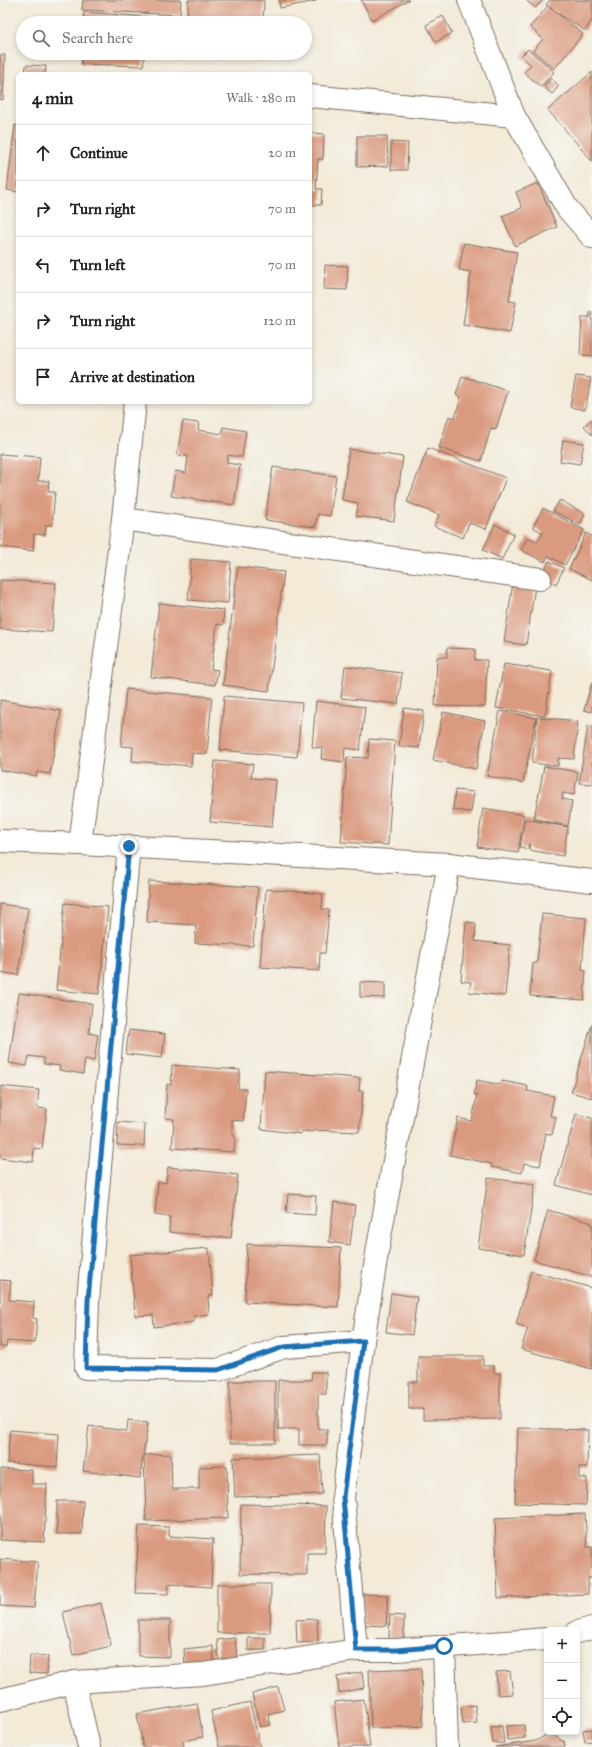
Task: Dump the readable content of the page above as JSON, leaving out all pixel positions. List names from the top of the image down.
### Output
{
  "page": {
    "search": "Search here",
    "heading": ["4 min", "Walk · 280 m"],
    "list": [
      ["Continue", "20 m"],
      ["Turn right", "70 m"],
      ["Turn left", "70 m"],
      ["Turn right", "120 m"],
      "Arrive at destination"
    ],
    "map_buttons": ["+", "−"]
  }
}
